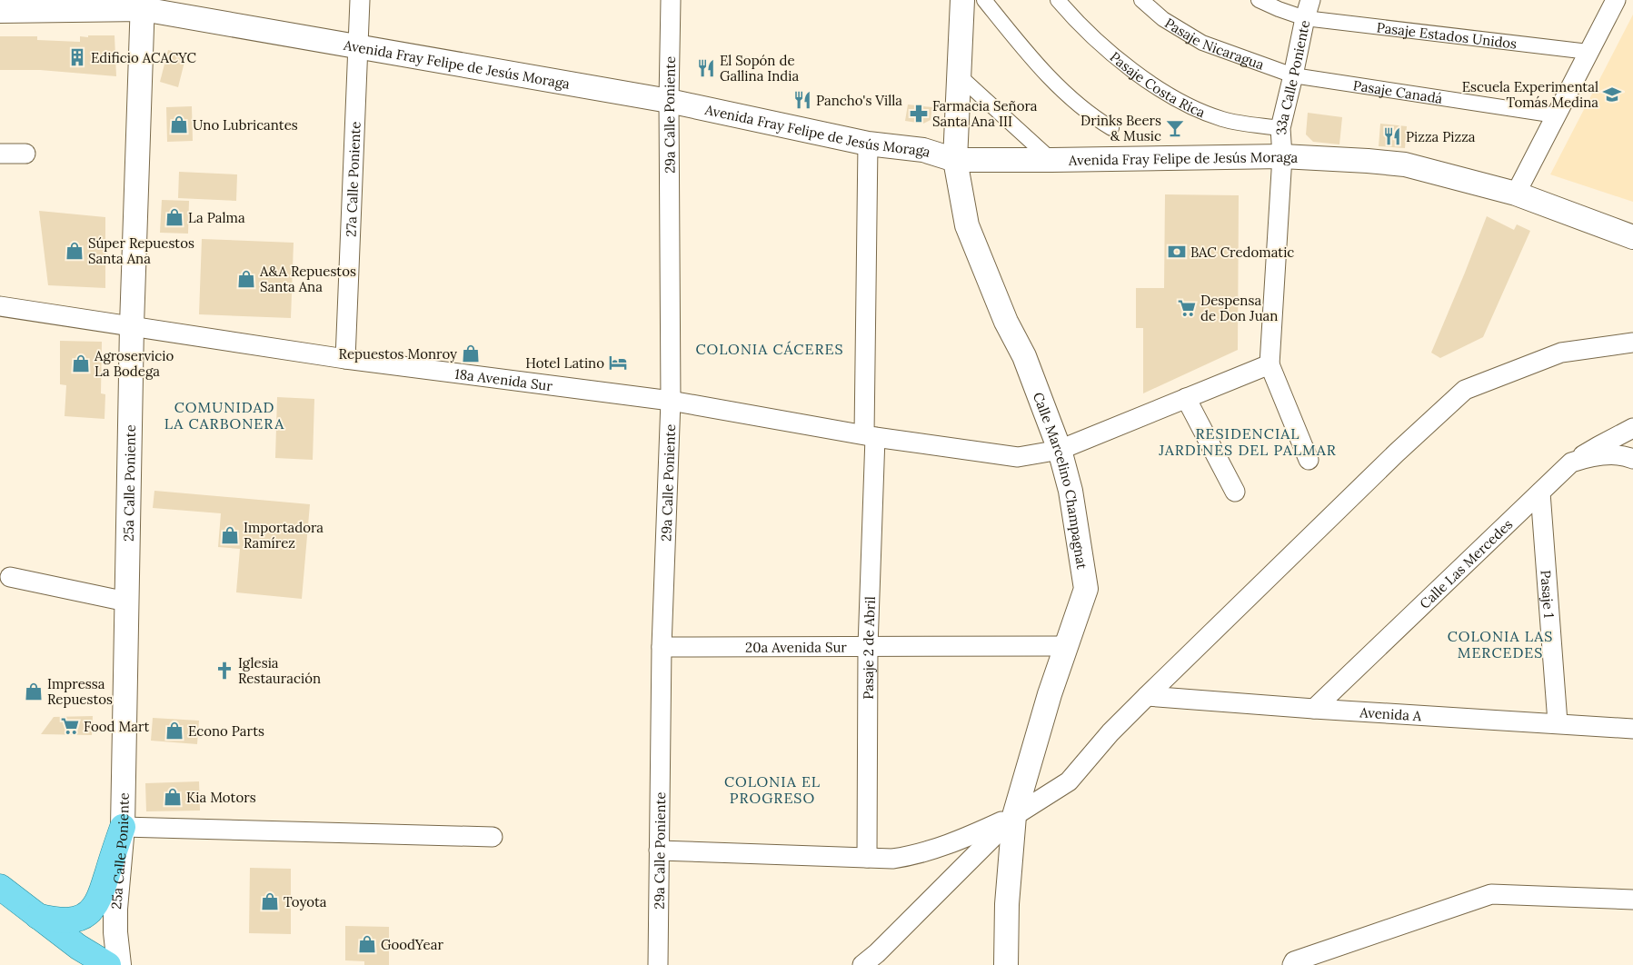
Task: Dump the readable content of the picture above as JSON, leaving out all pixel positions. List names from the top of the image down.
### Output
{
  "streets": {
    "street": [
      "Pasaje Estados Unidos",
      "Pasaje Nicaragua",
      "Avenida Fray Felipe de Jesús Moraga",
      "33a Calle Poniente",
      "Pasaje Costa Rica",
      "Pasaje Canadá",
      "29a Calle Poniente",
      "27a Calle Poniente",
      "18a Avenida Sur",
      "Calle Marcelino Champagnat",
      "25a Calle Poniente",
      "Calle Las Mercedes",
      "Pasaje 1",
      "20a Avenida Sur",
      "Pasaje 2 de Abril",
      "Avenida A"
    ]
  },
  "crossings": [
    ["Pasaje Estados Unidos", "33a Calle Poniente"],
    ["Pasaje Nicaragua", "33a Calle Poniente"],
    ["Pasaje Nicaragua", "Pasaje Canadá"],
    ["Avenida Fray Felipe de Jesús Moraga", "33a Calle Poniente"],
    ["Avenida Fray Felipe de Jesús Moraga", "29a Calle Poniente"],
    ["Avenida Fray Felipe de Jesús Moraga", "27a Calle Poniente"],
    ["Avenida Fray Felipe de Jesús Moraga", "Calle Marcelino Champagnat"],
    ["Avenida Fray Felipe de Jesús Moraga", "25a Calle Poniente"],
    ["Avenida Fray Felipe de Jesús Moraga", "Pasaje 2 de Abril"],
    ["33a Calle Poniente", "Pasaje Costa Rica"],
    ["33a Calle Poniente", "Pasaje Canadá"],
    ["33a Calle Poniente", "18a Avenida Sur"],
    ["29a Calle Poniente", "18a Avenida Sur"],
    ["29a Calle Poniente", "20a Avenida Sur"],
    ["27a Calle Poniente", "18a Avenida Sur"],
    ["18a Avenida Sur", "Calle Marcelino Champagnat"],
    ["18a Avenida Sur", "25a Calle Poniente"],
    ["18a Avenida Sur", "Pasaje 2 de Abril"],
    ["Calle Marcelino Champagnat", "20a Avenida Sur"],
    ["Calle Las Mercedes", "Pasaje 1"],
    ["Calle Las Mercedes", "Avenida A"],
    ["Pasaje 1", "Avenida A"],
    ["20a Avenida Sur", "Pasaje 2 de Abril"]
  ],
  "districts": [
    "COLONIA CÁCERES",
    "COMUNIDAD LA CARBONERA",
    "RESIDENCIAL JARDINES DEL PALMAR",
    "COLONIA LAS MERCEDES",
    "COLONIA EL PROGRESO"
  ],
  "places": {
    "building": ["Edificio ACACYC"],
    "restaurant": ["El Sopón de Gallina India", "Pancho's Villa", "Pizza Pizza"],
    "school or university": ["Escuela Experimental Tomás Medina"],
    "pharmacy": ["Farmacia Señora Santa Ana III"],
    "shop": [
      "Uno Lubricantes",
      "La Palma",
      "Súper Repuestos Santa Ana",
      "A&A Repuestos Santa Ana",
      "Repuestos Monroy",
      "Agroservicio La Bodega",
      "Importadora Ramírez",
      "Impressa Repuestos",
      "Econo Parts",
      "Kia Motors",
      "Toyota",
      "GoodYear"
    ],
    "bar": ["Drinks Beers & Music"],
    "bank": ["BAC Credomatic"],
    "supermarket": ["Despensa de Don Juan", "Food Mart"],
    "hotel": ["Hotel Latino"],
    "church": ["Iglesia Restauración"]
  }
}
